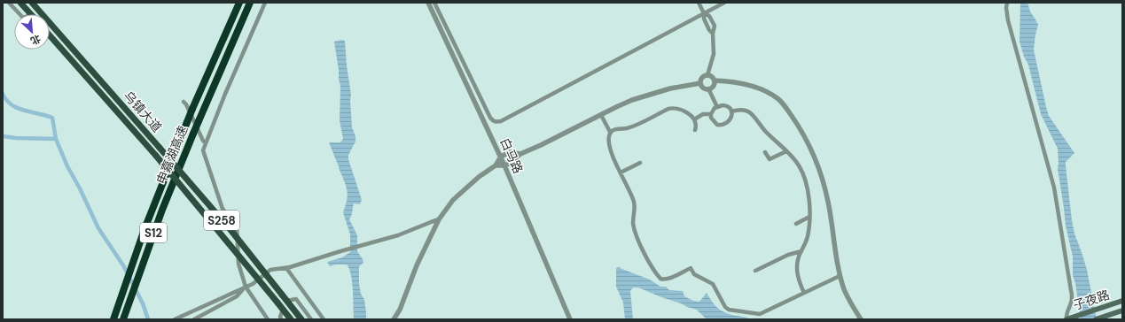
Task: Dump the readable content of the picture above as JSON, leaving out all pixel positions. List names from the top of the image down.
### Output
{
  "streets": {
    "highway": ["申嘉湖高速", "S12"],
    "main road": ["乌镇大道", "S258", "子夜路"],
    "street": ["白马路"]
  },
  "north": "bottom right"
}
